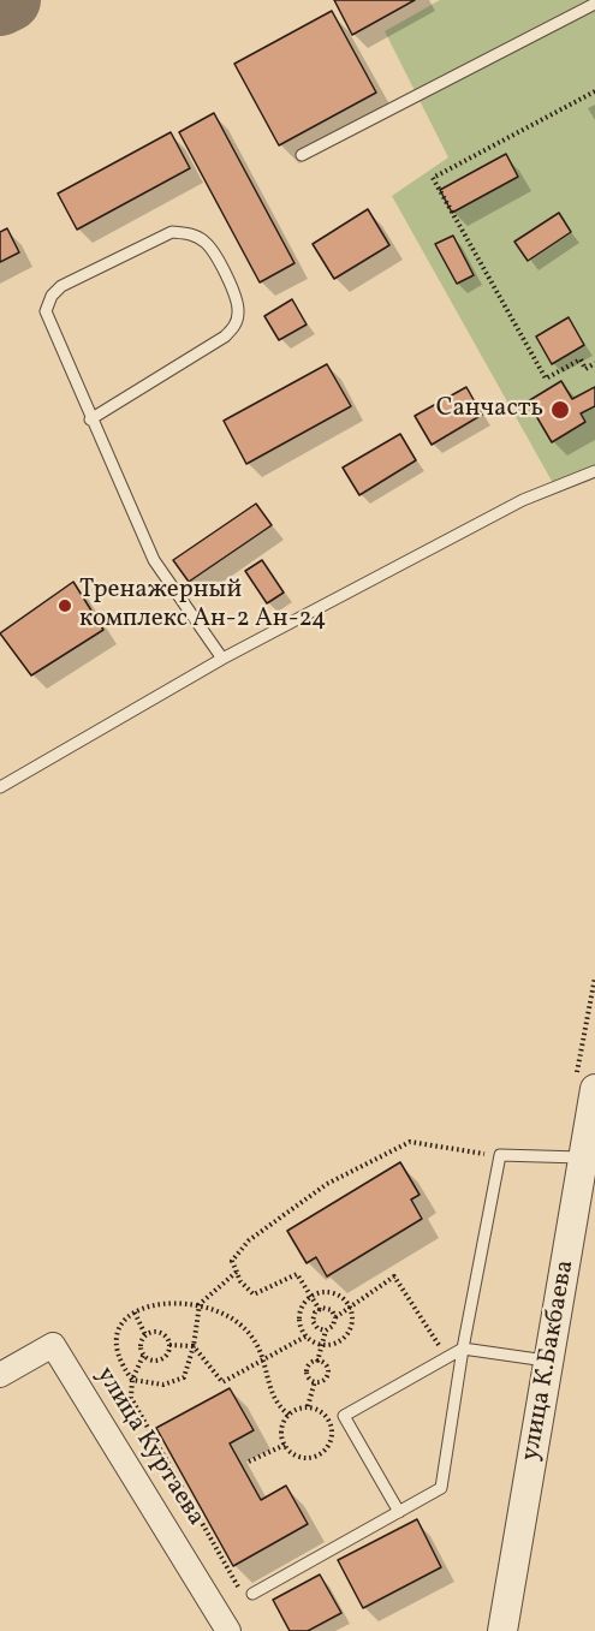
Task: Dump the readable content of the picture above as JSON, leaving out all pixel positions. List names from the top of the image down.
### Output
{
  "streets": {
    "street": ["улица К.Бакбаева", "улица Куртаева"]
  },
  "places": ["Санчасть", "Тренажерный комплекс Ан-2 Ан-24"]
}
